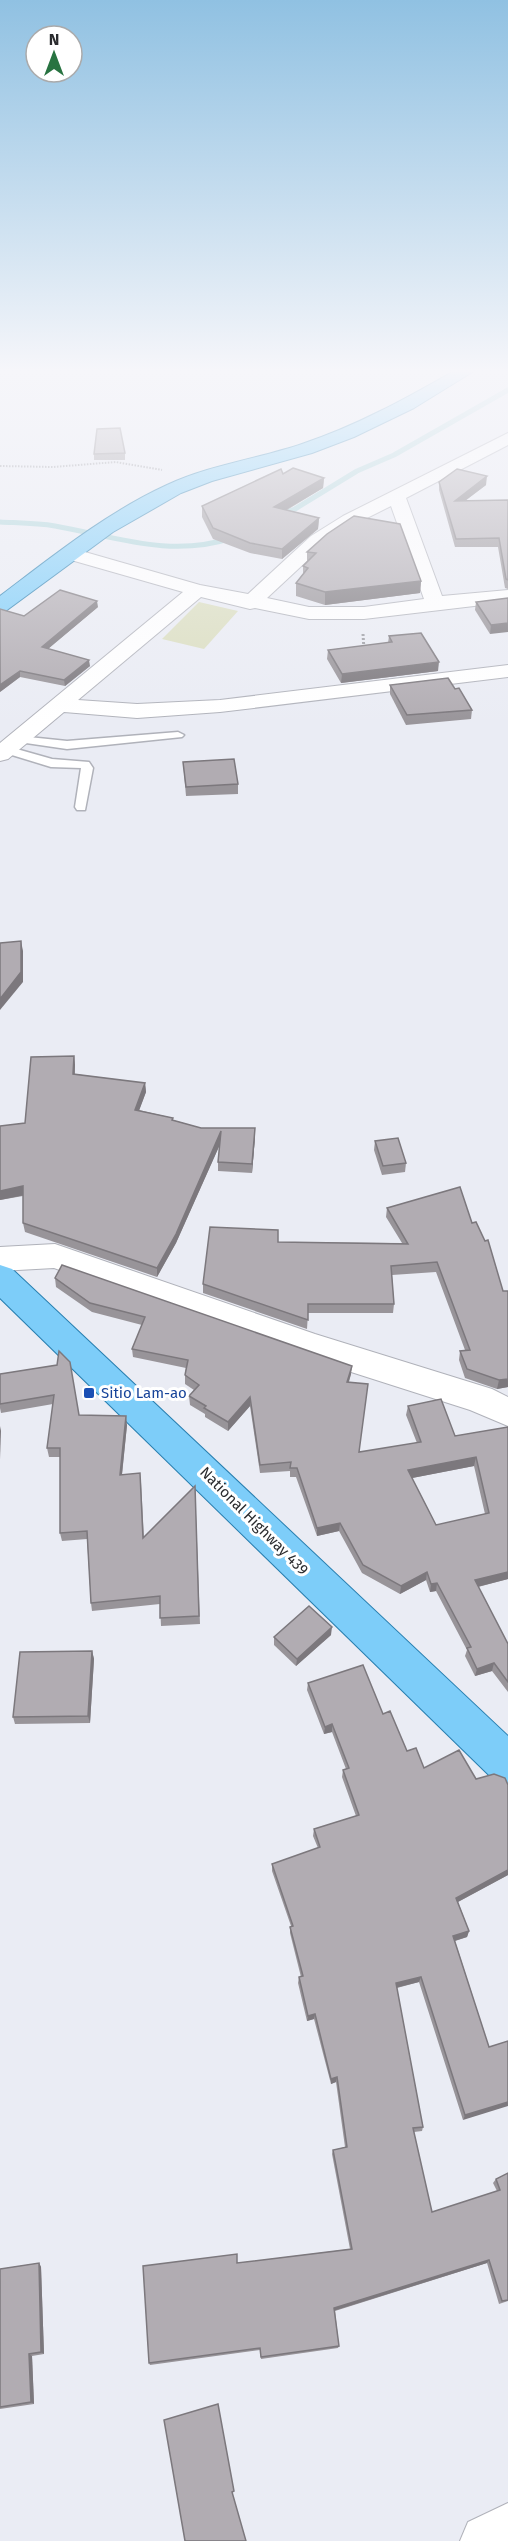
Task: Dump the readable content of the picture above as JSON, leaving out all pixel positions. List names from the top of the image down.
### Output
{
  "streets": {
    "main road": ["National Highway 439"]
  },
  "places": {
    "transit": ["Sitio Lam-ao"]
  },
  "north": "top"
}
